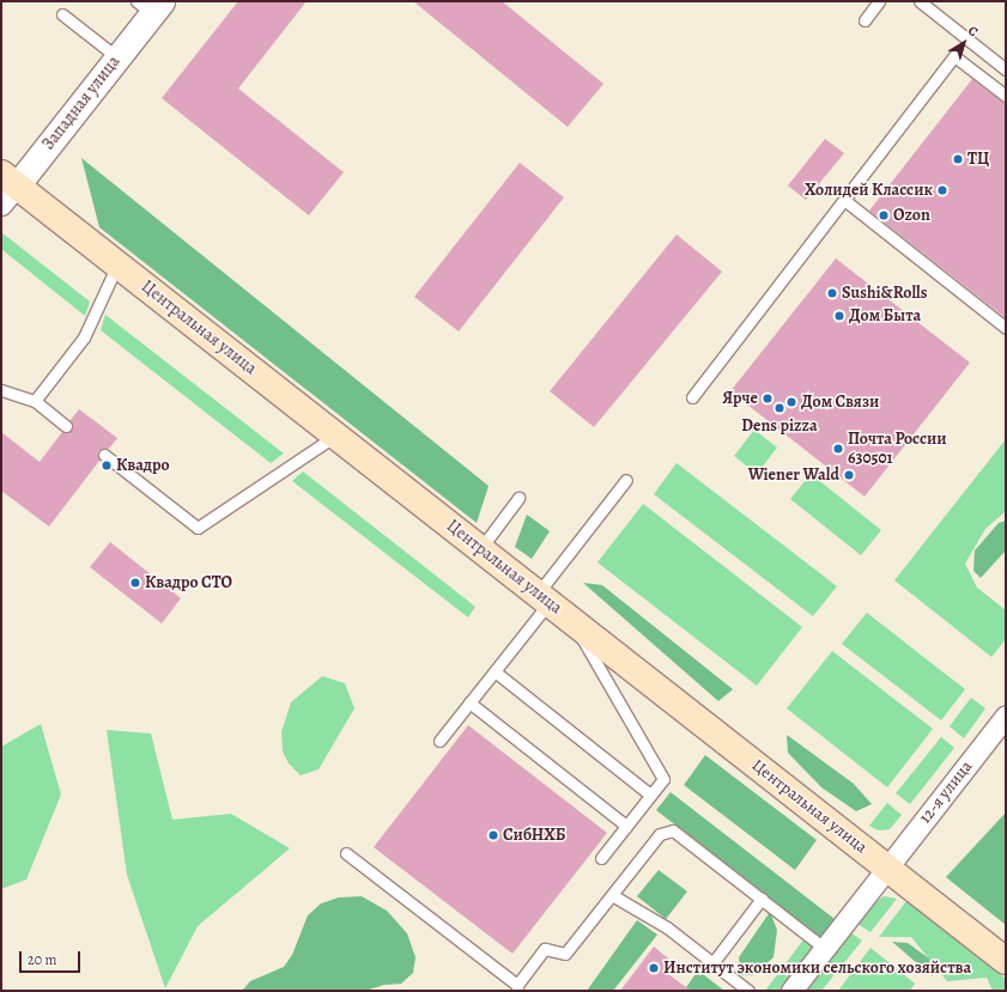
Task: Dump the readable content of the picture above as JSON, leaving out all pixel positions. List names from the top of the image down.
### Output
{
  "streets": {
    "main road": ["Центральная улица"],
    "street": ["Западная улица", "12-я улица"]
  },
  "crossings": [
    ["Западная улица", "Центральная улица"],
    ["Центральная улица", "12-я улица"]
  ],
  "places": [
    "ТЦ",
    "Холидей Классик",
    "Ozon",
    "Sushi&Rolls",
    "Дом Быта",
    "Ярче",
    "Дом Связи",
    "Dens pizza",
    "Почта России 630501",
    "Квадро",
    "Wiener Wald",
    "Квадро СТО",
    "СибНХБ",
    "Институт экономики сельского хозяйства"
  ],
  "scale_bar": "20 m",
  "north": "top right"
}
